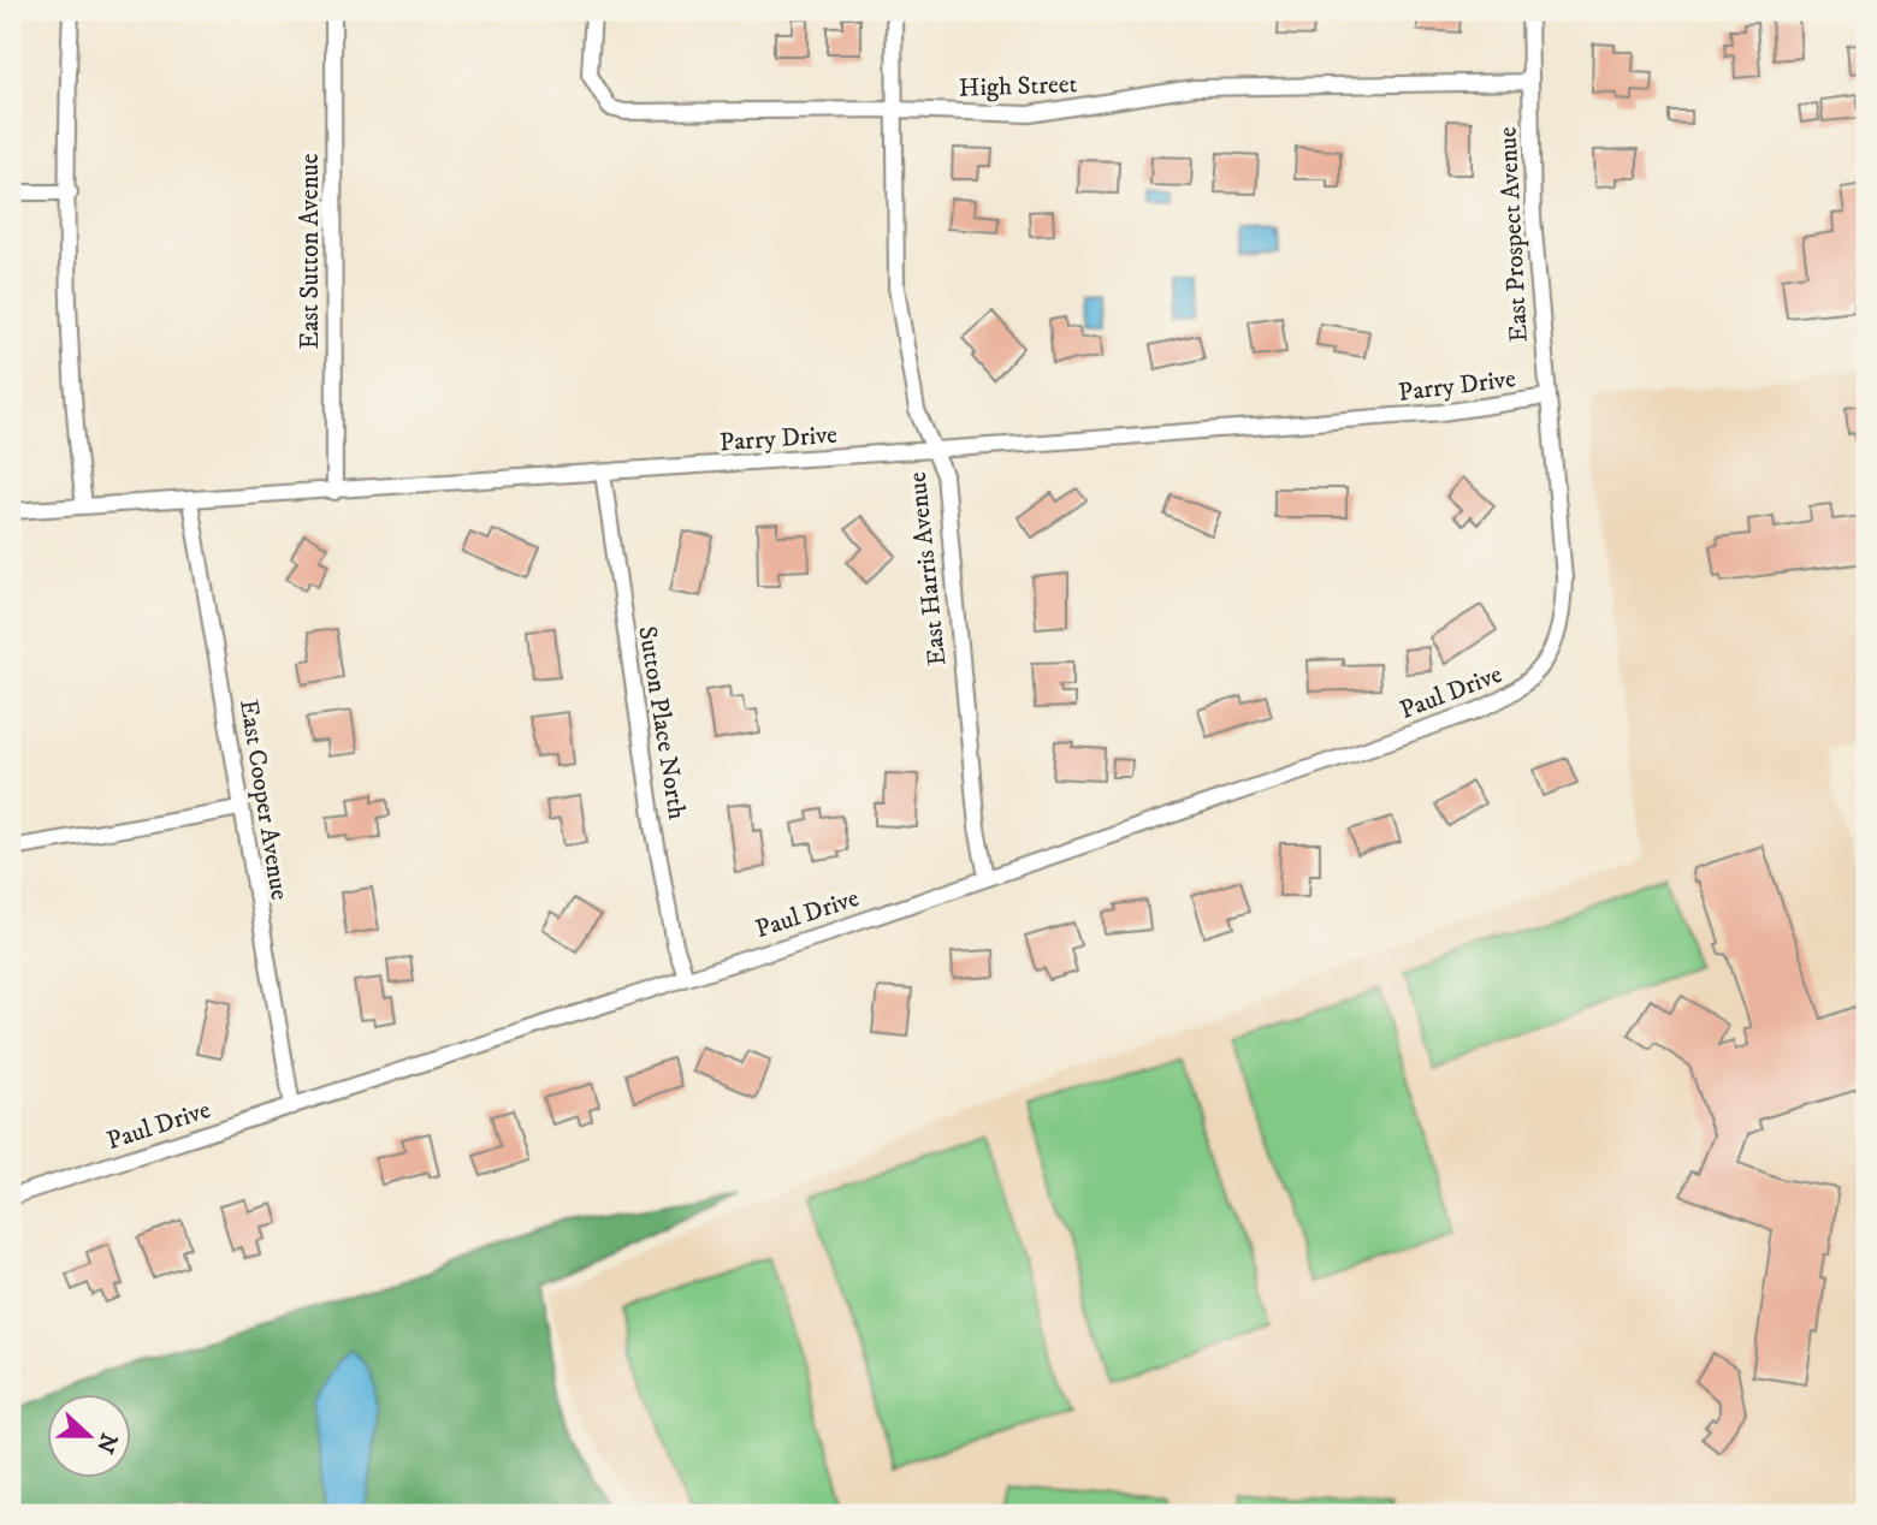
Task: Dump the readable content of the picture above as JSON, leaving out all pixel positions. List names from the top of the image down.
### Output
{
  "streets": {
    "street": [
      "High Street",
      "East Prospect Avenue",
      "East Sutton Avenue",
      "Parry Drive",
      "East Harris Avenue",
      "Paul Drive",
      "Sutton Place North",
      "East Cooper Avenue"
    ]
  },
  "crossings": [
    ["High Street", "East Prospect Avenue"],
    ["High Street", "East Harris Avenue"],
    ["East Prospect Avenue", "Parry Drive"],
    ["East Prospect Avenue", "Paul Drive"],
    ["East Sutton Avenue", "Parry Drive"],
    ["Parry Drive", "East Harris Avenue"],
    ["Parry Drive", "Sutton Place North"],
    ["Parry Drive", "East Cooper Avenue"],
    ["East Harris Avenue", "Paul Drive"],
    ["Paul Drive", "Sutton Place North"],
    ["Paul Drive", "East Cooper Avenue"]
  ],
  "north": "right"
}
